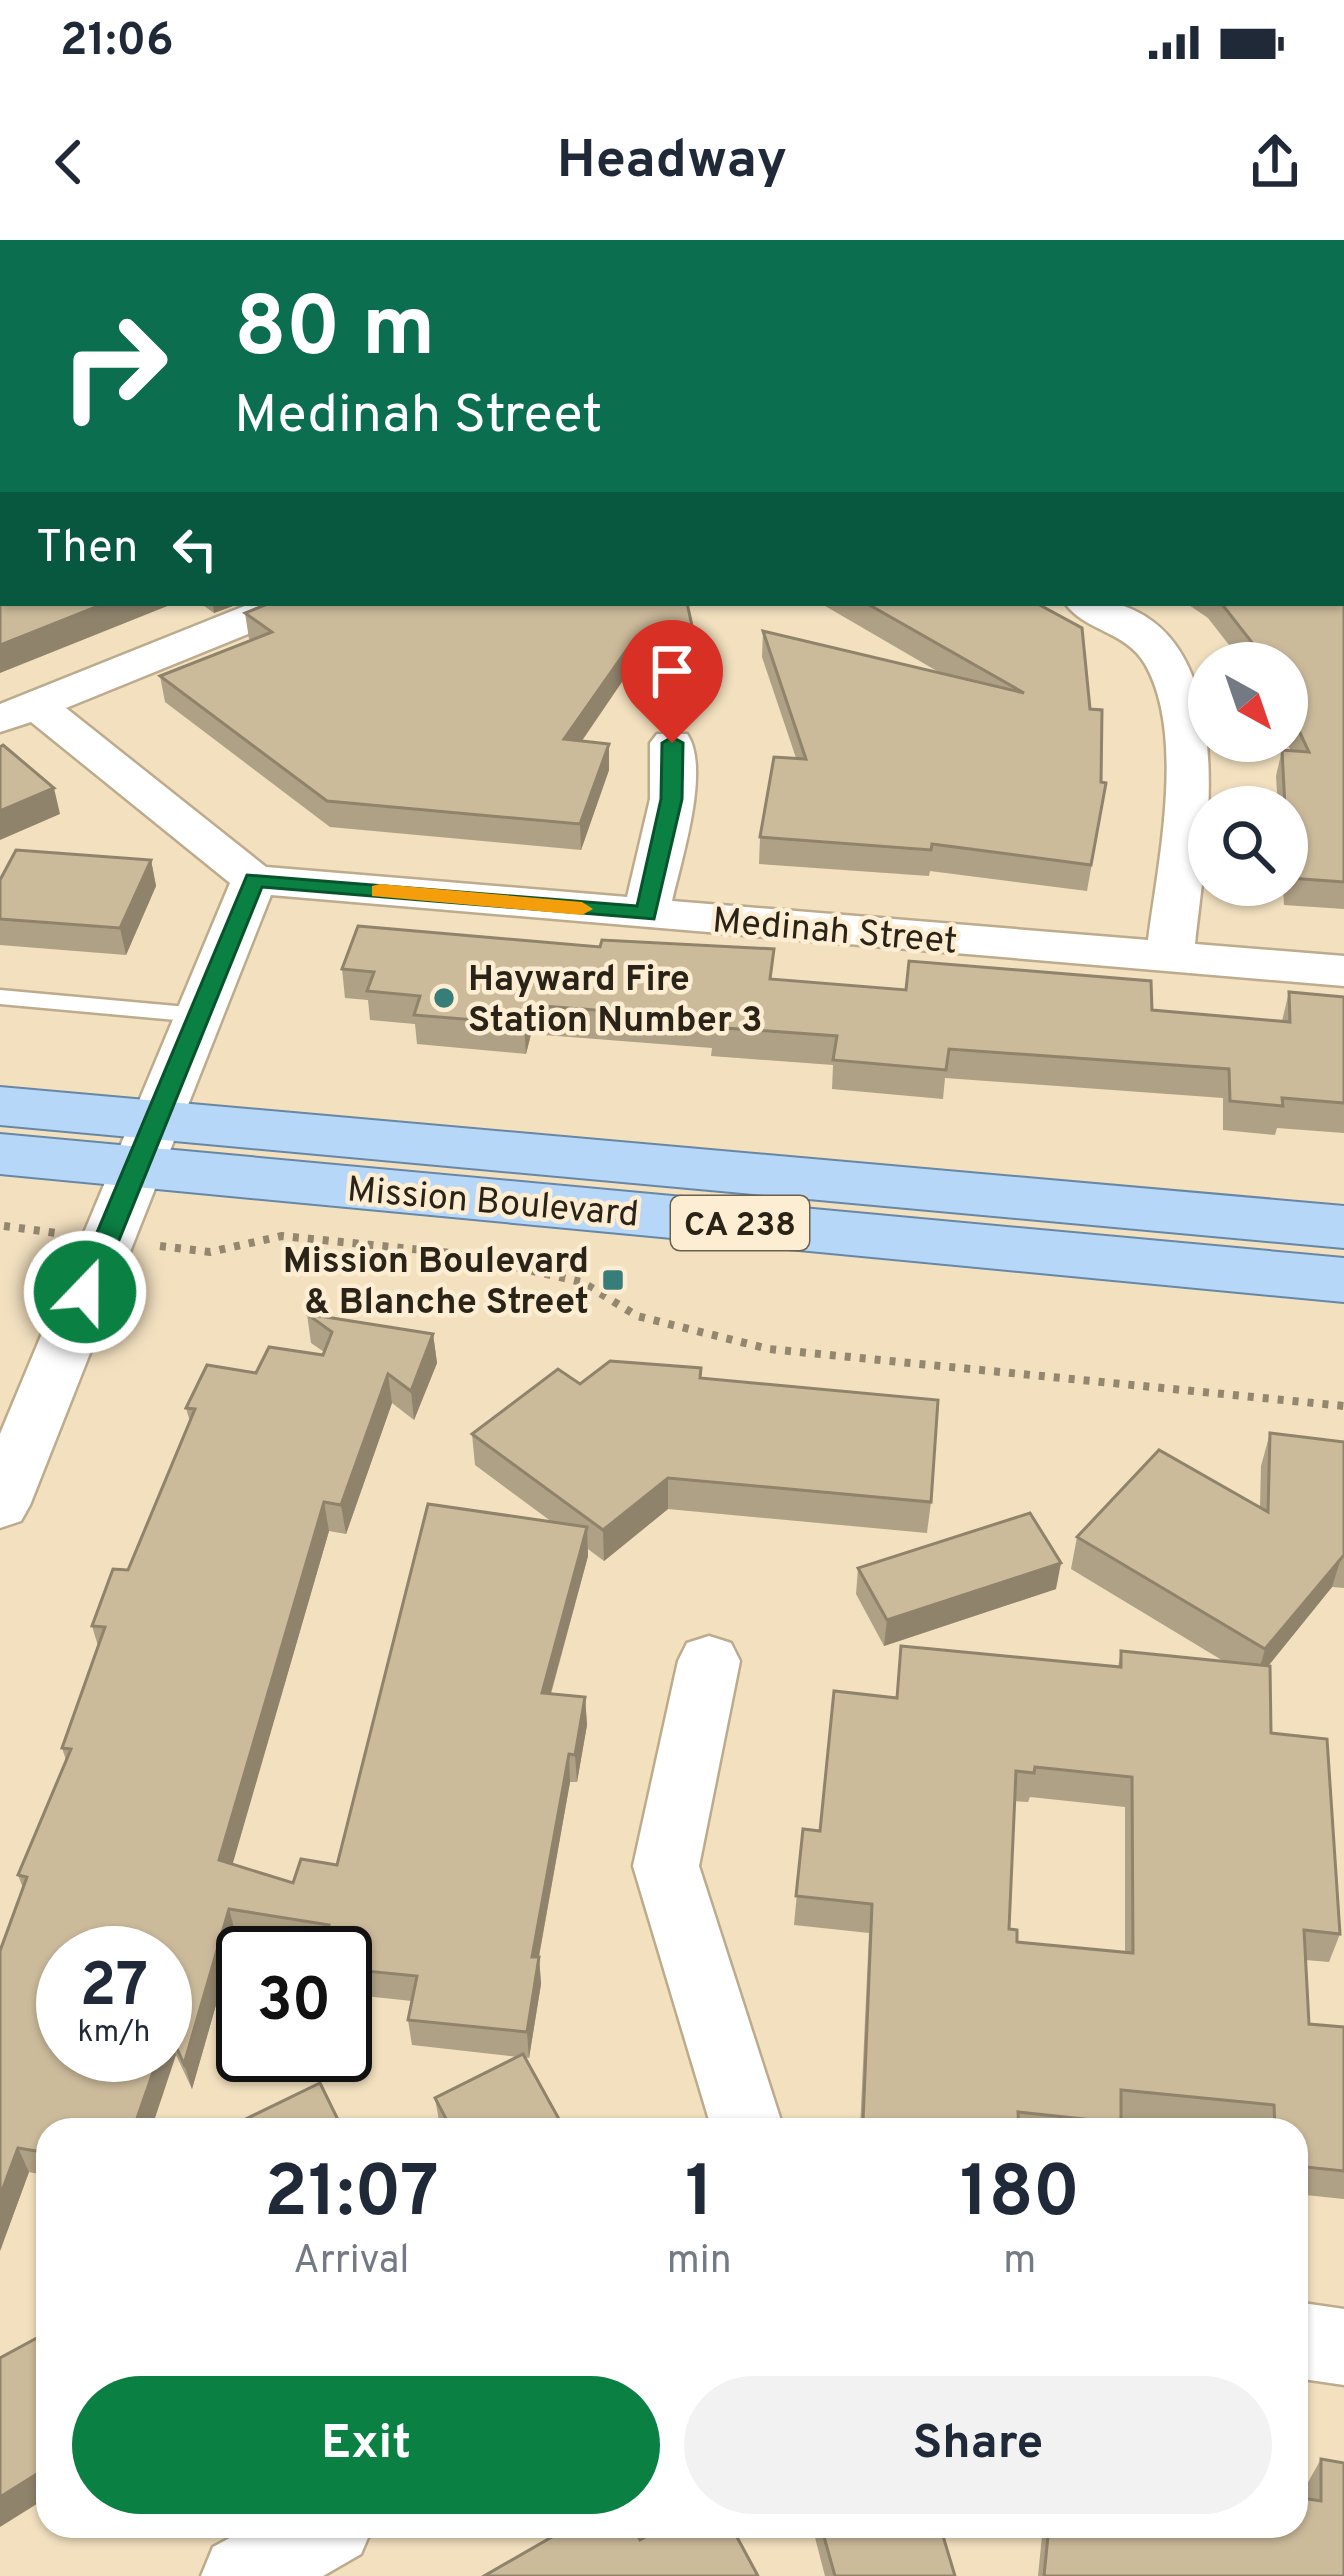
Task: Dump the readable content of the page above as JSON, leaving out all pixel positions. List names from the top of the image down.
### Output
{
  "streets": {
    "main road": ["Mission Boulevard", "CA 238"],
    "street": ["Medinah Street"]
  },
  "places": {
    "other": ["Hayward Fire Station Number 3"],
    "transit": ["Mission Boulevard & Blanche Street"]
  },
  "north": "bottom right",
  "page": {
    "status": "21:06",
    "header": "Headway",
    "turn": ["80 m", "Medinah Street"],
    "then": "Then",
    "speed": "27 km/h",
    "limit": "30",
    "eta": [
      "21:07",
      "Arrival",
      "1",
      "min",
      "180",
      "m"
    ],
    "buttons": ["Exit", "Share"]
  }
}
